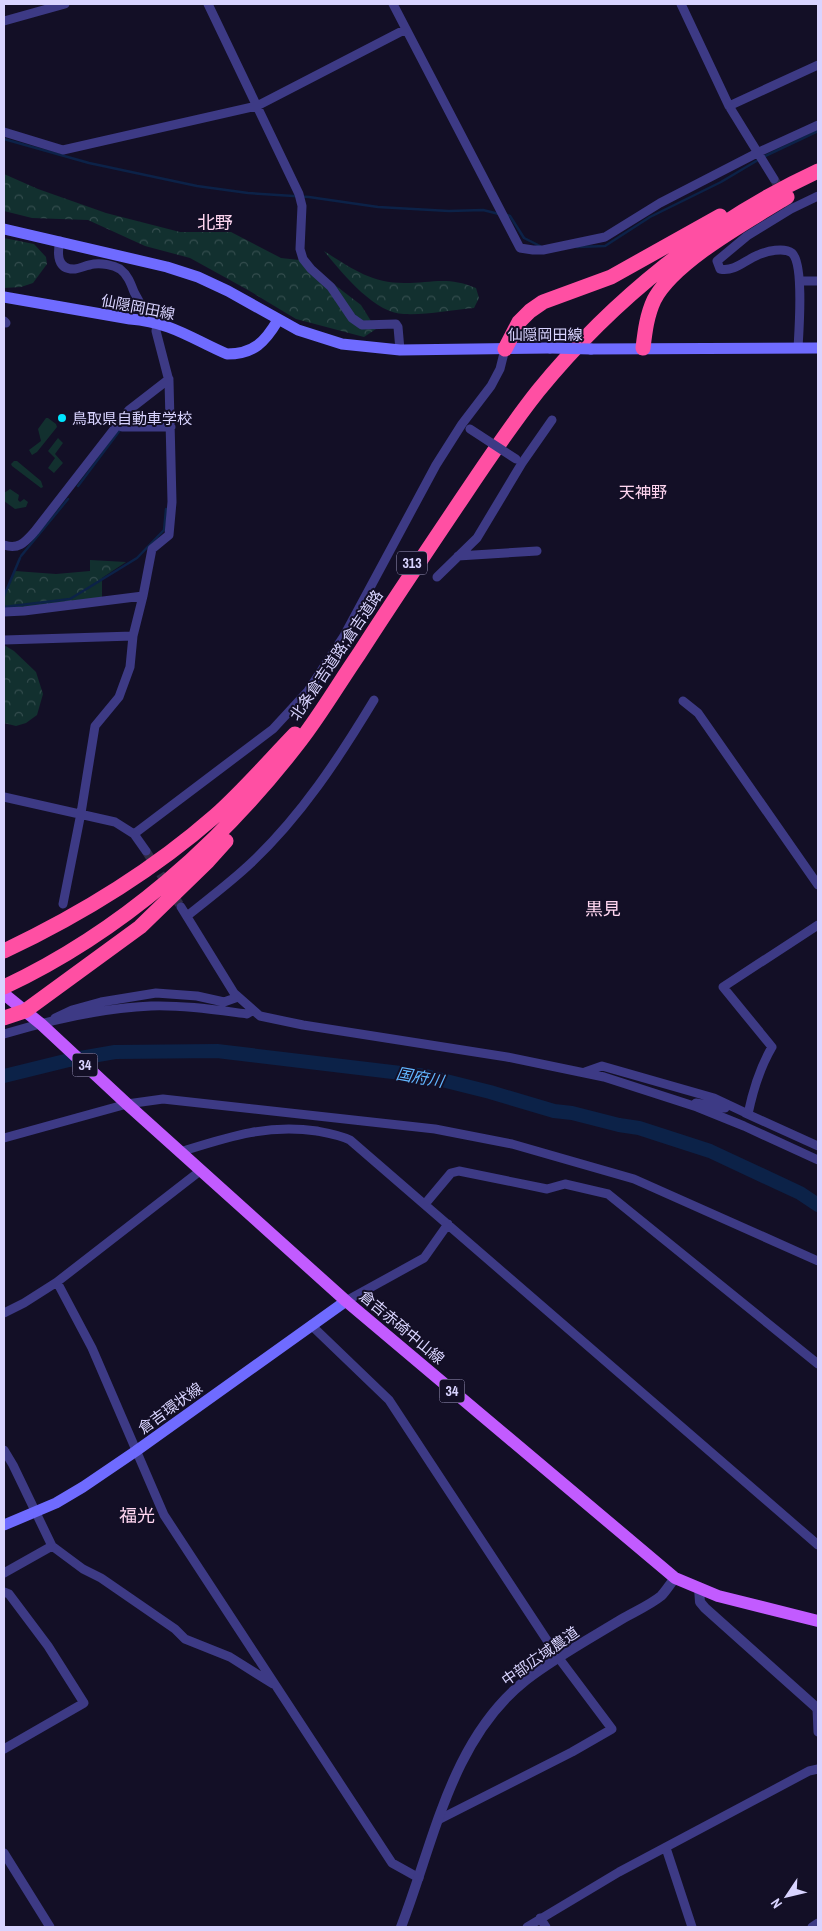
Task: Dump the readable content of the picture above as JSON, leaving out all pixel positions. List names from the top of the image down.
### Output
{
  "streets": {
    "highway": ["313", "北条倉吉道路;倉吉道路"],
    "main road": [
      "仙隠岡田線",
      "34",
      "倉吉赤碕中山線",
      "倉吉環状線"
    ],
    "street": ["中部広域農道"]
  },
  "crossings": [
    ["倉吉赤碕中山線", "倉吉環状線"],
    ["倉吉赤碕中山線", "中部広域農道"]
  ],
  "districts": [
    "北野",
    "天神野",
    "黒見",
    "福光"
  ],
  "water": ["国府川"],
  "places": ["鳥取県自動車学校"],
  "north": "bottom left"
}
